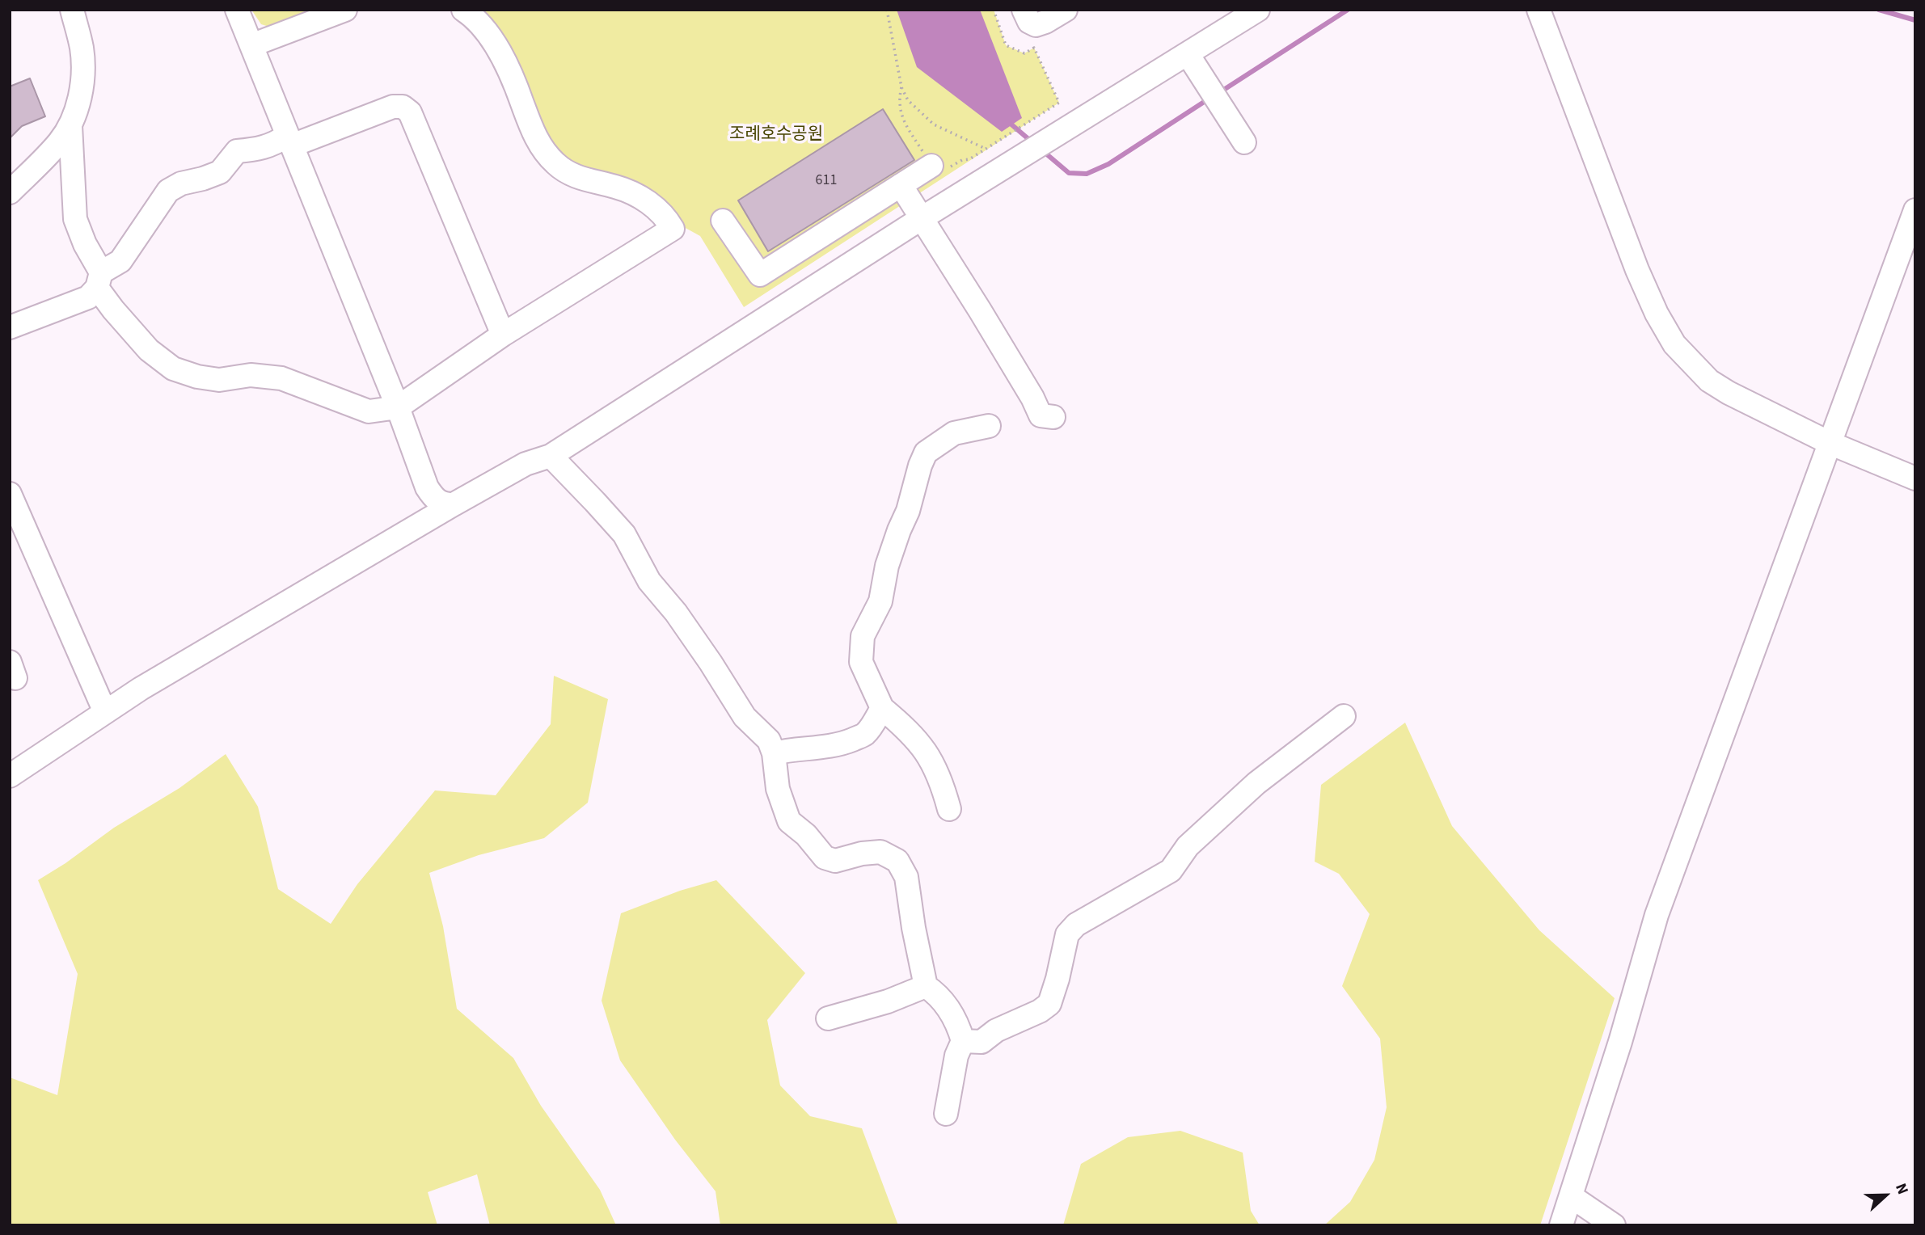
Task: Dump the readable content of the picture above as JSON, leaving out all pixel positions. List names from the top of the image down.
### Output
{
  "parks": ["조례호수공원"],
  "house_numbers": ["611"],
  "north": "right"
}
